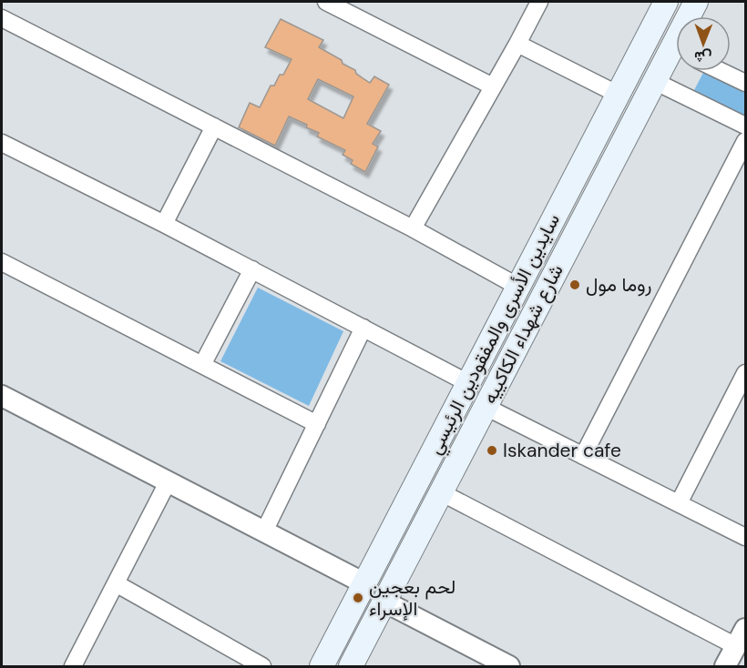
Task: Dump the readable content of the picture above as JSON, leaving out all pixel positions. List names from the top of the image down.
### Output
{
  "streets": {
    "main road": ["سايدين الأسرى والمفقودين الرئيسي", "شارع شهداء الكاكييه"]
  },
  "places": ["روما مول", "Iskander cafe", "لحم بعجين الإسراء"],
  "north": "bottom"
}
